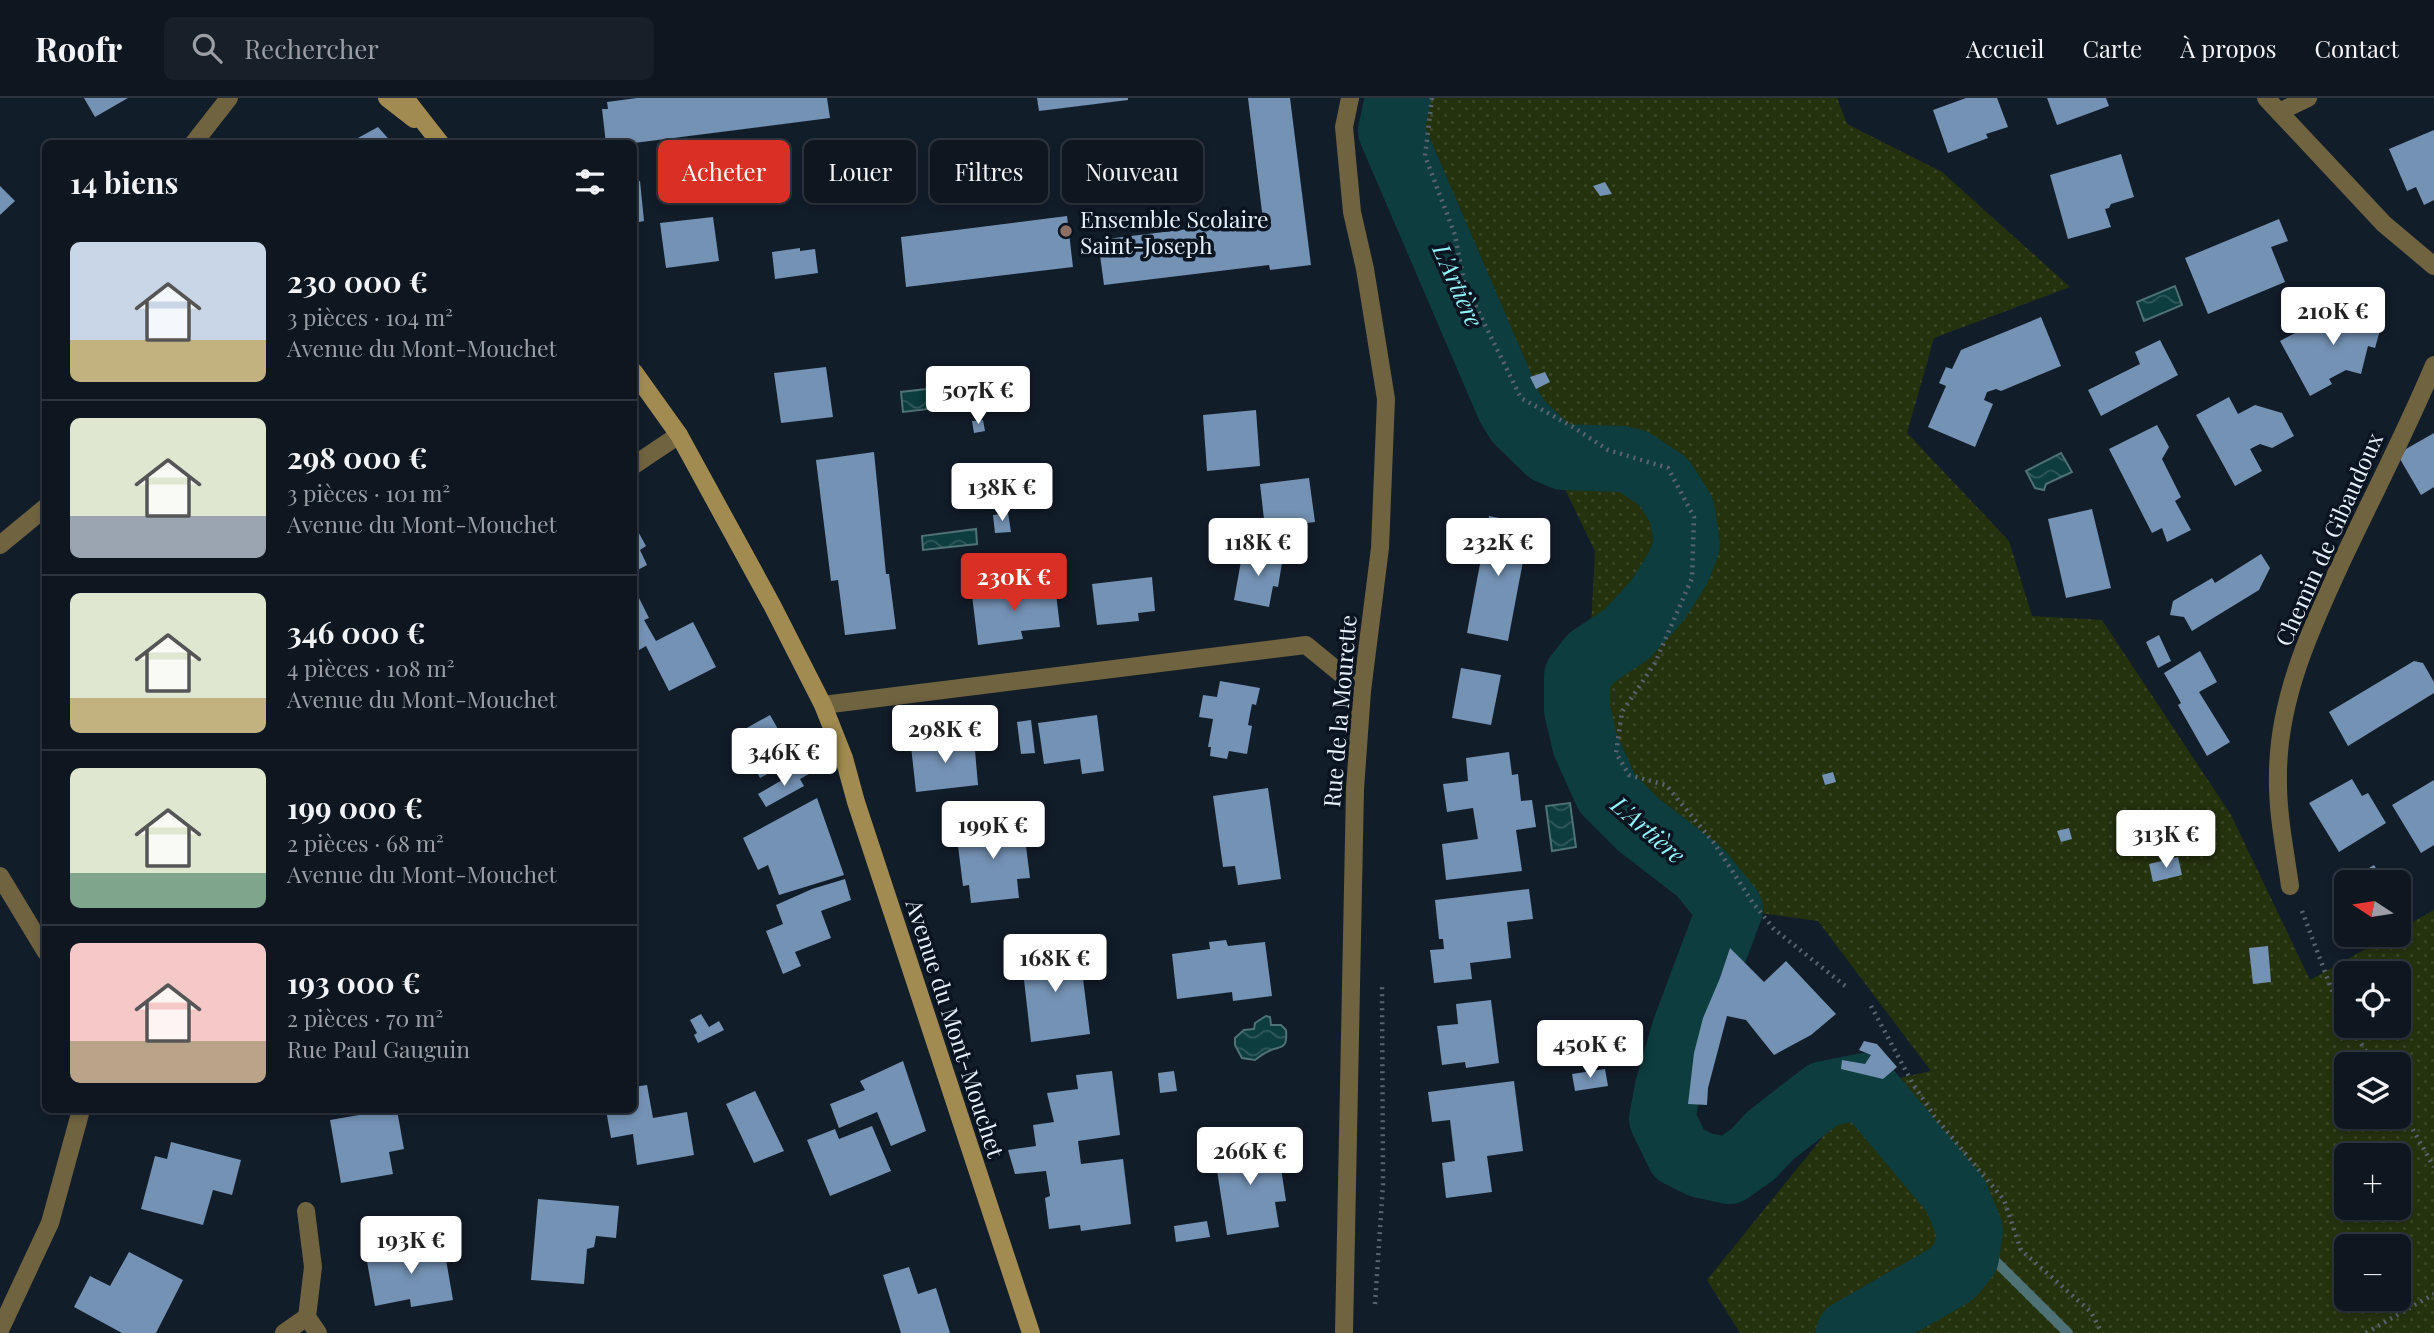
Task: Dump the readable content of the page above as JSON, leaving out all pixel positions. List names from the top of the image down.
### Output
{
  "streets": {
    "main road": ["Avenue du Mont-Mouchet"],
    "street": ["Chemin de Gibaudoux", "Rue de la Mourette"]
  },
  "water": ["L'Artière"],
  "places": ["Ensemble Scolaire Saint-Joseph"],
  "north": "left",
  "page": {
    "header": "Roofr",
    "search": "Rechercher",
    "nav": [
      "Accueil",
      "Carte",
      "À propos",
      "Contact"
    ],
    "chip": [
      "Acheter",
      "Louer",
      "Filtres",
      "Nouveau"
    ],
    "heading": "14 biens",
    "list": [
      {
        "name": "230 000 €",
        "note": "3 pièces · 104 m² · Avenue du Mont-Mouchet"
      },
      {
        "name": "298 000 €",
        "note": "3 pièces · 101 m² · Avenue du Mont-Mouchet"
      },
      {
        "name": "346 000 €",
        "note": "4 pièces · 108 m² · Avenue du Mont-Mouchet"
      },
      {
        "name": "199 000 €",
        "note": "2 pièces · 68 m² · Avenue du Mont-Mouchet"
      },
      {
        "name": "193 000 €",
        "note": "2 pièces · 70 m² · Rue Paul Gauguin"
      }
    ],
    "price": [
      "210K €",
      "507K €",
      "138K €",
      "118K €",
      "232K €",
      "230K €",
      "298K €",
      "346K €",
      "199K €",
      "313K €",
      "168K €",
      "450K €",
      "266K €",
      "193K €"
    ],
    "map_buttons": ["+", "−"]
  }
}
